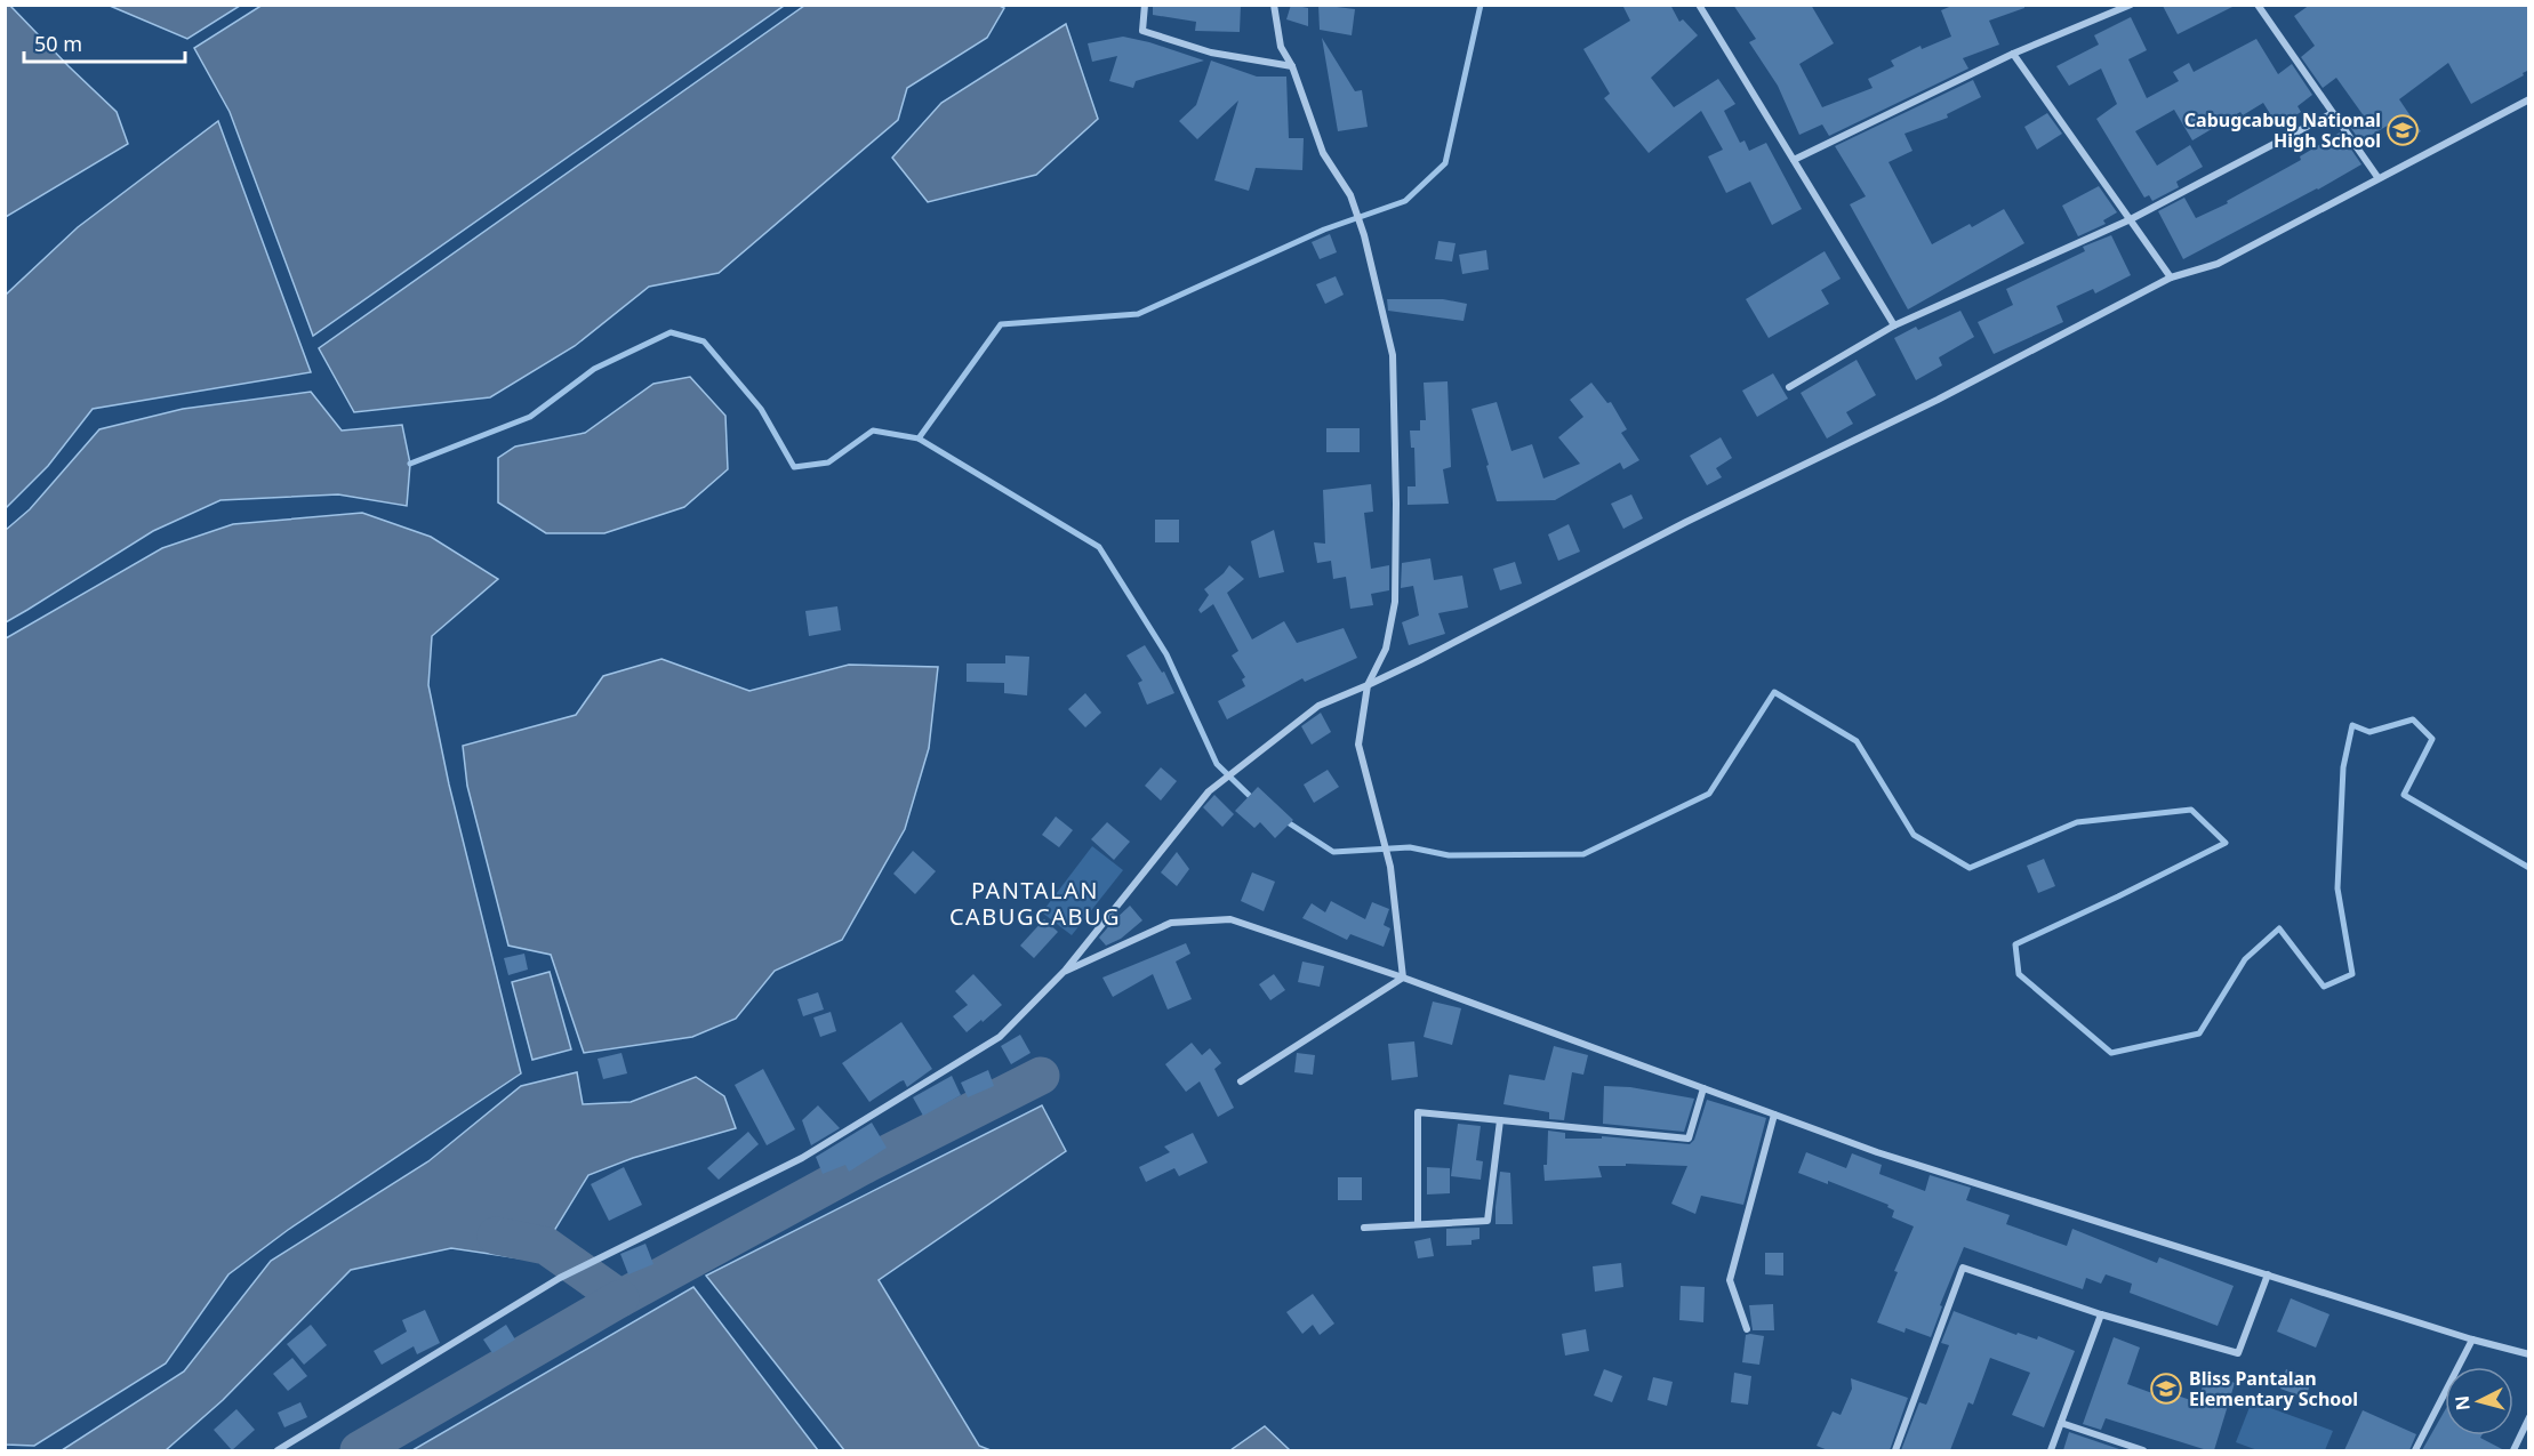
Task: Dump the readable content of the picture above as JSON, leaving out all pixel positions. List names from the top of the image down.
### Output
{
  "districts": ["PANTALAN CABUGCABUG"],
  "places": {
    "school or university": ["Cabugcabug National High School", "Bliss Pantalan Elementary School"]
  },
  "scale_bar": "50 m",
  "north": "left"
}
